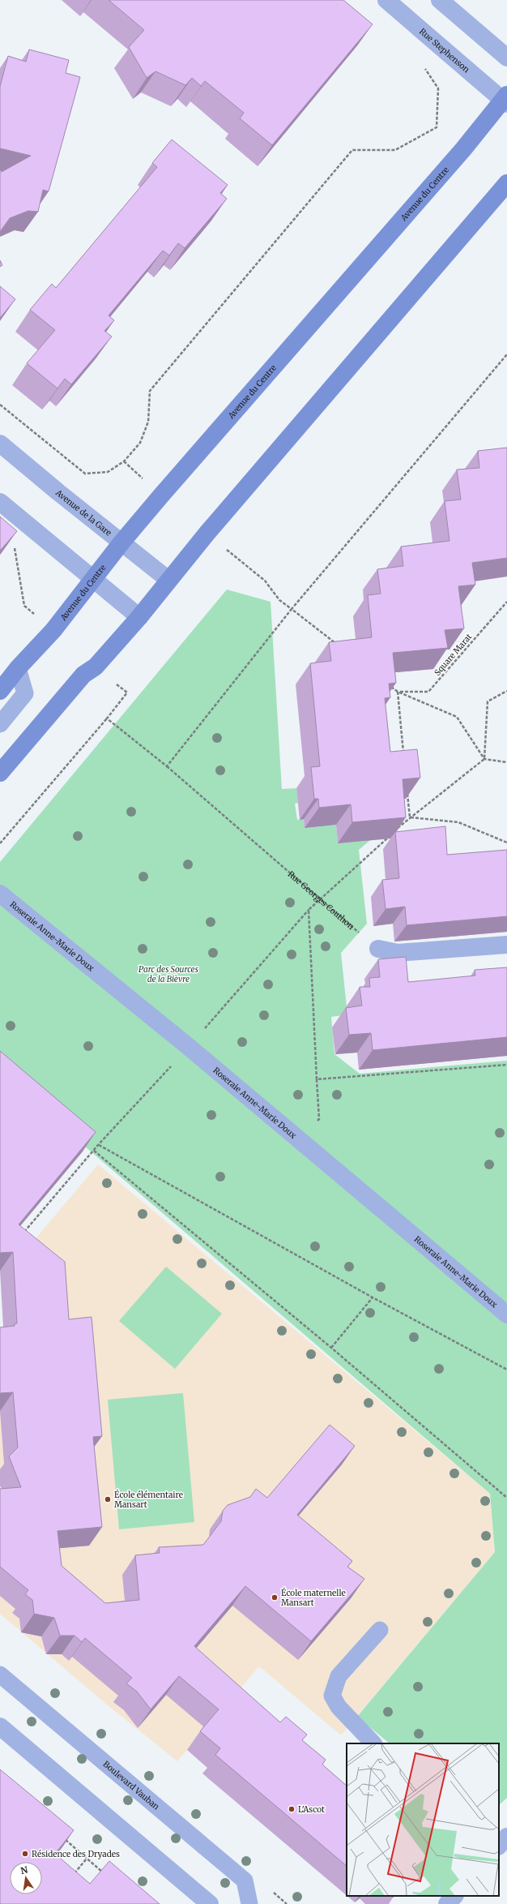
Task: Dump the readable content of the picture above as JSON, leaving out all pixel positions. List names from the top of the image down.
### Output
{
  "streets": {
    "main road": ["Avenue du Centre"],
    "street": ["Rue Stephenson", "Avenue de la Gare", "Roseraie Anne-Marie Doux"],
    "lane": ["Boulevard Vauban"],
    "path": ["Square Marat", "Rue Georges Couthon"]
  },
  "crossings": [
    ["Rue Stephenson", "Avenue du Centre"],
    ["Avenue du Centre", "Avenue de la Gare"]
  ],
  "parks": ["Parc des Sources de la Bièvre"],
  "places": [
    "École élémentaire Mansart",
    "École maternelle Mansart",
    "L'Ascot",
    "Résidence des Dryades"
  ],
  "north": "top"
}
